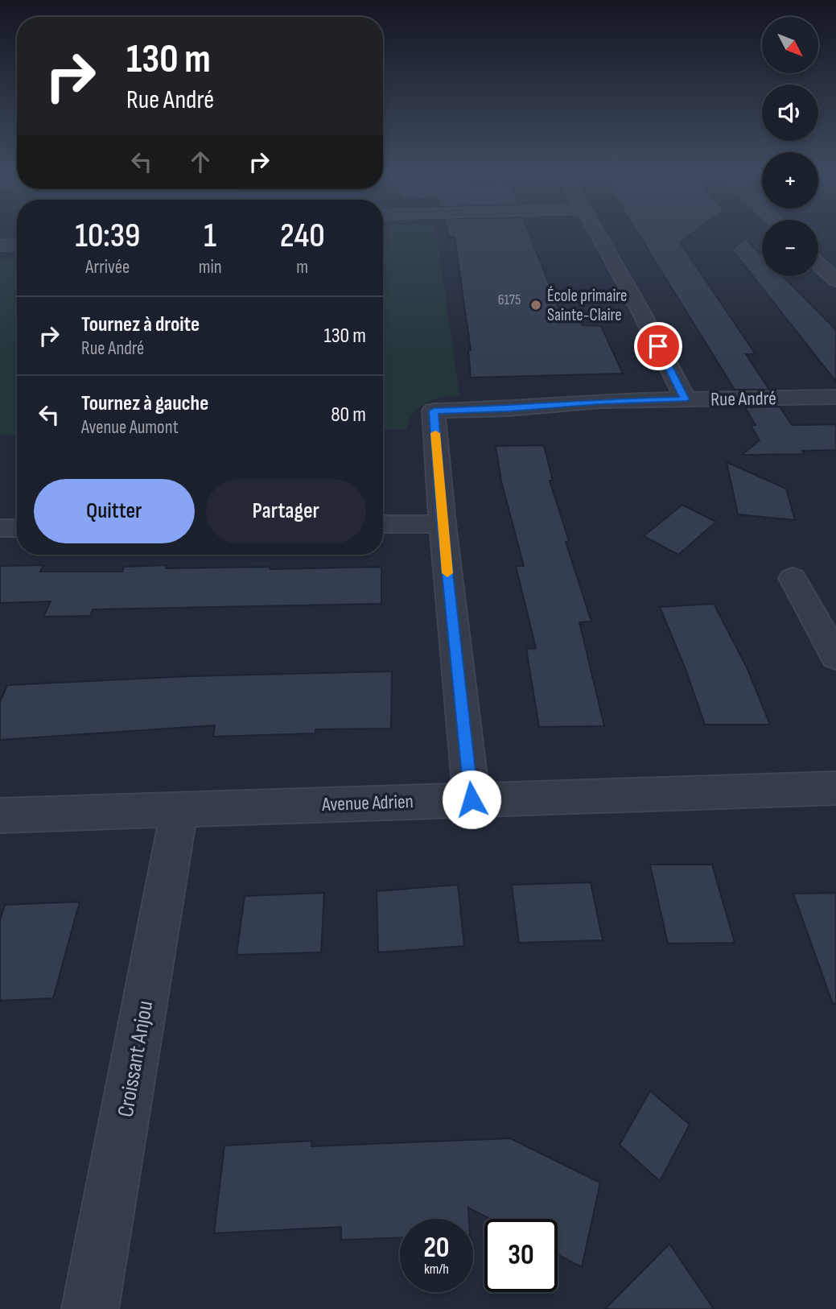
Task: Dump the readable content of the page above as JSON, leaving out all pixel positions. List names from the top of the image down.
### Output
{
  "streets": {
    "street": ["Rue André", "Avenue Adrien", "Croissant Anjou"]
  },
  "crossings": [
    ["Rue André", "Avenue Adrien"],
    ["Avenue Adrien", "Croissant Anjou"]
  ],
  "places": ["École primaire Sainte-Claire"],
  "house_numbers": ["6175"],
  "north": "bottom right",
  "page": {
    "map_buttons": ["+", "−"],
    "turn": ["130 m", "Rue André"],
    "eta": [
      "10:39",
      "Arrivée",
      "1",
      "min",
      "240",
      "m"
    ],
    "list": [
      {
        "name": "Tournez à droite",
        "note": "Rue André",
        "value": "130 m"
      },
      {
        "name": "Tournez à gauche",
        "note": "Avenue Aumont",
        "value": "80 m"
      }
    ],
    "buttons": ["Quitter", "Partager"],
    "speed": "20 km/h",
    "limit": "30"
  }
}
